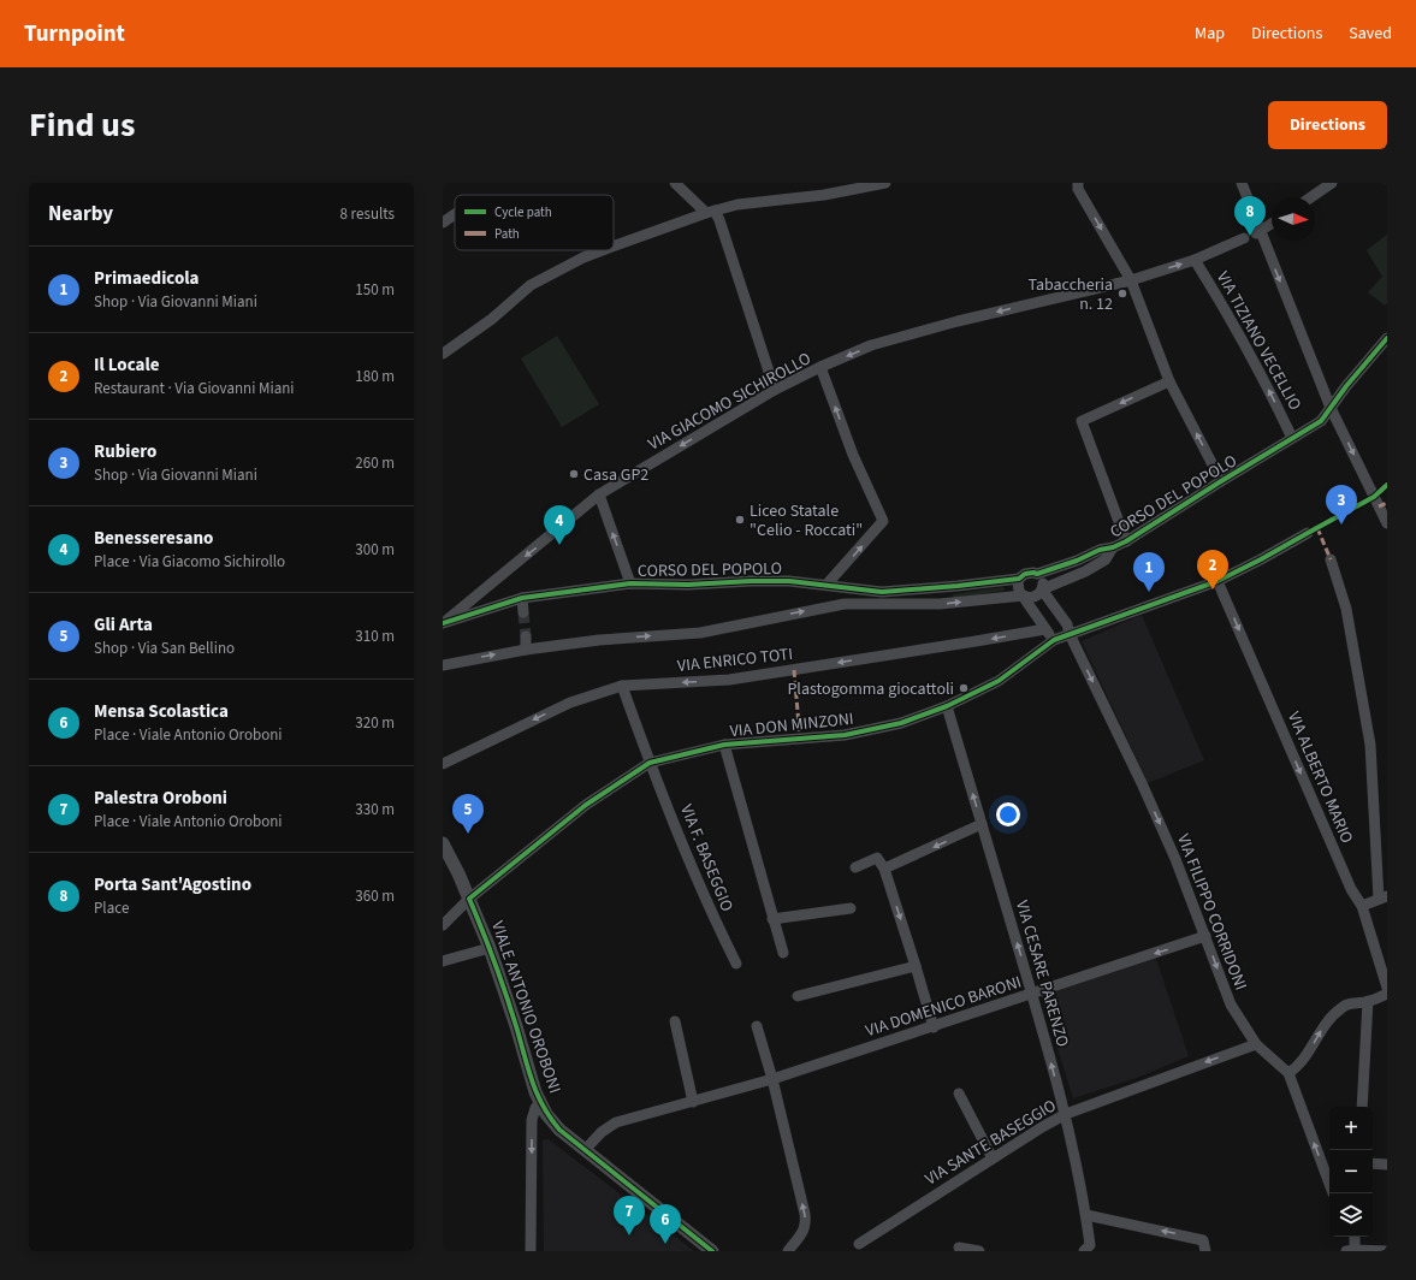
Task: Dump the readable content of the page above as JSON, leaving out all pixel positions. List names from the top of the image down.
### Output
{
  "streets": {
    "street": [
      "VIA TIZIANO VECELLIO",
      "VIA GIACOMO SICHIROLLO",
      "CORSO DEL POPOLO",
      "VIA ENRICO TOTI",
      "VIA DON MINZONI",
      "VIA ALBERTO MARIO",
      "VIA F. BASEGGIO",
      "VIA FILIPPO CORRIDONI",
      "VIA CESARE PARENZO",
      "VIA DOMENICO BARONI",
      "VIALE ANTONIO OROBONI",
      "VIA SANTE BASEGGIO"
    ]
  },
  "crossings": [
    ["VIA TIZIANO VECELLIO", "VIA GIACOMO SICHIROLLO"],
    ["VIA TIZIANO VECELLIO", "CORSO DEL POPOLO"],
    ["VIA GIACOMO SICHIROLLO", "CORSO DEL POPOLO"],
    ["CORSO DEL POPOLO", "VIA FILIPPO CORRIDONI"],
    ["VIA ENRICO TOTI", "VIA F. BASEGGIO"],
    ["VIA DON MINZONI", "VIA ALBERTO MARIO"],
    ["VIA DON MINZONI", "VIA F. BASEGGIO"],
    ["VIA DON MINZONI", "VIA FILIPPO CORRIDONI"],
    ["VIA DON MINZONI", "VIA CESARE PARENZO"],
    ["VIA DON MINZONI", "VIALE ANTONIO OROBONI"],
    ["VIA FILIPPO CORRIDONI", "VIA DOMENICO BARONI"],
    ["VIA FILIPPO CORRIDONI", "VIA SANTE BASEGGIO"],
    ["VIA CESARE PARENZO", "VIA DOMENICO BARONI"],
    ["VIA CESARE PARENZO", "VIA SANTE BASEGGIO"],
    ["VIA DOMENICO BARONI", "VIALE ANTONIO OROBONI"]
  ],
  "one_way": [
    "VIA GIACOMO SICHIROLLO",
    "VIA ENRICO TOTI",
    "VIA CESARE PARENZO",
    "VIA SANTE BASEGGIO"
  ],
  "places": [
    "Tabaccheria n. 12",
    "Casa GP2",
    "Liceo Statale \"Celio - Roccati\"",
    "Plastogomma giocattoli"
  ],
  "legend": ["Cycle path", "Path"],
  "north": "right",
  "page": {
    "header": "Turnpoint",
    "nav": ["Map", "Directions", "Saved"],
    "title": "Find us",
    "buttons": "Directions",
    "heading": ["Nearby", "8 results"],
    "pins": [
      "8",
      "3",
      "4",
      "2",
      "1",
      "5",
      "7",
      "6"
    ],
    "list": [
      {
        "mark": "1",
        "name": "Primaedicola",
        "note": "Shop · Via Giovanni Miani",
        "value": "150 m"
      },
      {
        "mark": "2",
        "name": "Il Locale",
        "note": "Restaurant · Via Giovanni Miani",
        "value": "180 m"
      },
      {
        "mark": "3",
        "name": "Rubiero",
        "note": "Shop · Via Giovanni Miani",
        "value": "260 m"
      },
      {
        "mark": "4",
        "name": "Benesseresano",
        "note": "Place · Via Giacomo Sichirollo",
        "value": "300 m"
      },
      {
        "mark": "5",
        "name": "Gli Arta",
        "note": "Shop · Via San Bellino",
        "value": "310 m"
      },
      {
        "mark": "6",
        "name": "Mensa Scolastica",
        "note": "Place · Viale Antonio Oroboni",
        "value": "320 m"
      },
      {
        "mark": "7",
        "name": "Palestra Oroboni",
        "note": "Place · Viale Antonio Oroboni",
        "value": "330 m"
      },
      {
        "mark": "8",
        "name": "Porta Sant'Agostino",
        "note": "Place",
        "value": "360 m"
      }
    ],
    "map_buttons": ["+", "−"]
  }
}
